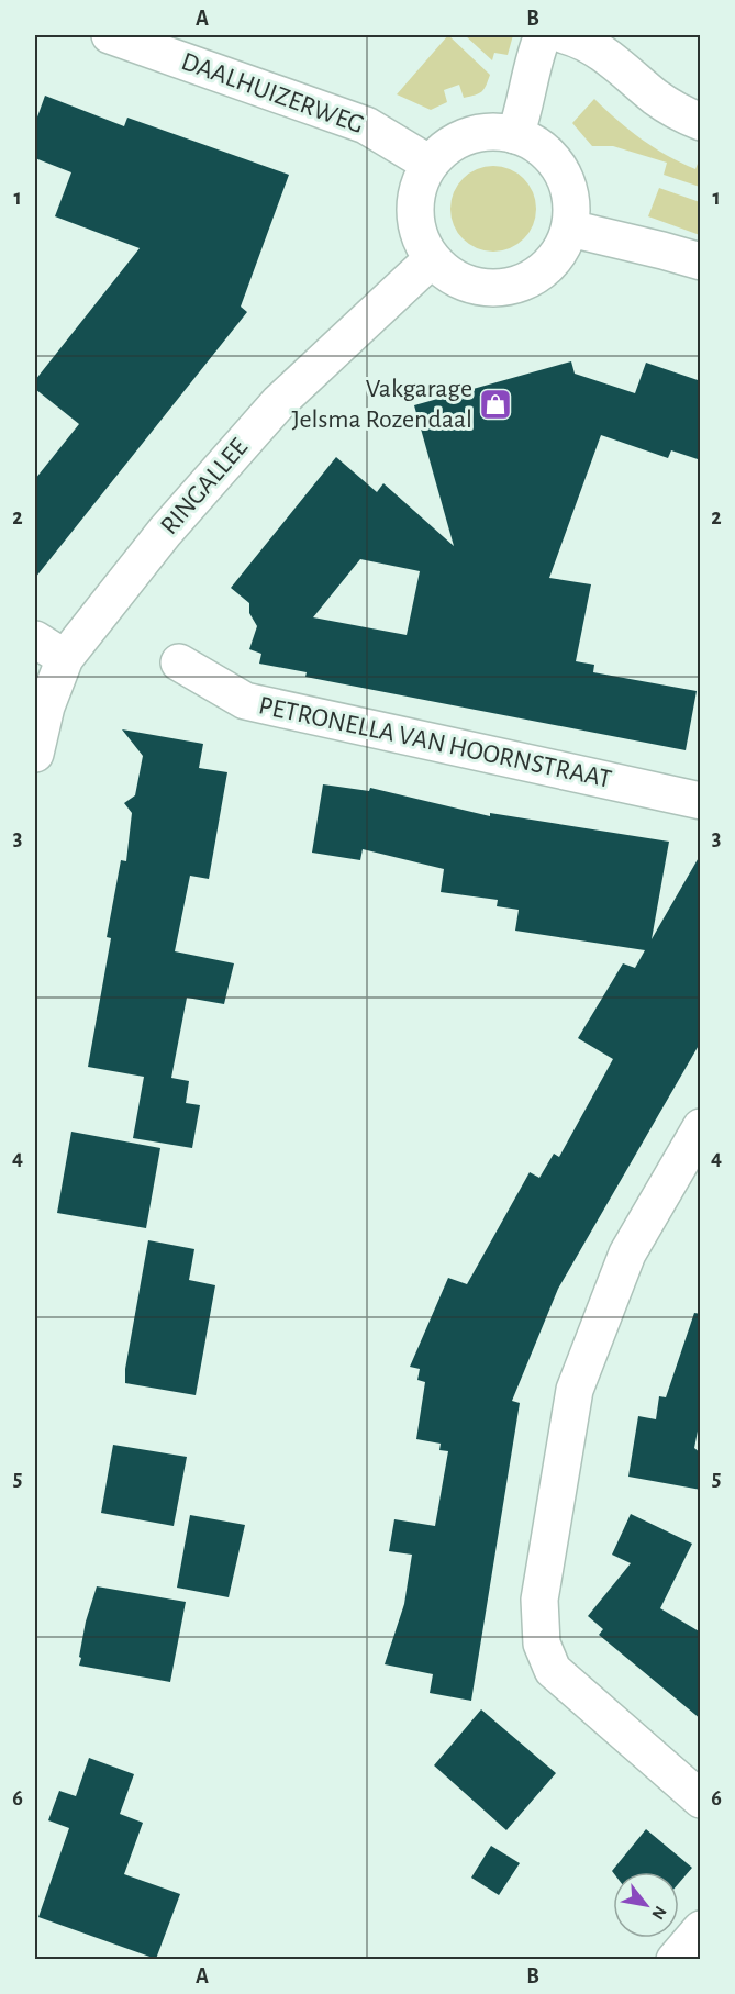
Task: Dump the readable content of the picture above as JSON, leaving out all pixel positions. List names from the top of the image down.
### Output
{
  "streets": {
    "street": ["DAALHUIZERWEG", "RINGALLEE", "PETRONELLA VAN HOORNSTRAAT"]
  },
  "crossings": [
    ["DAALHUIZERWEG", "RINGALLEE"]
  ],
  "places": {
    "shop": ["Vakgarage Jelsma Rozendaal"]
  },
  "north": "bottom right",
  "grid": {
    "columns": ["A", "B"],
    "rows": [
      "1",
      "2",
      "3",
      "4",
      "5",
      "6"
    ]
  }
}
